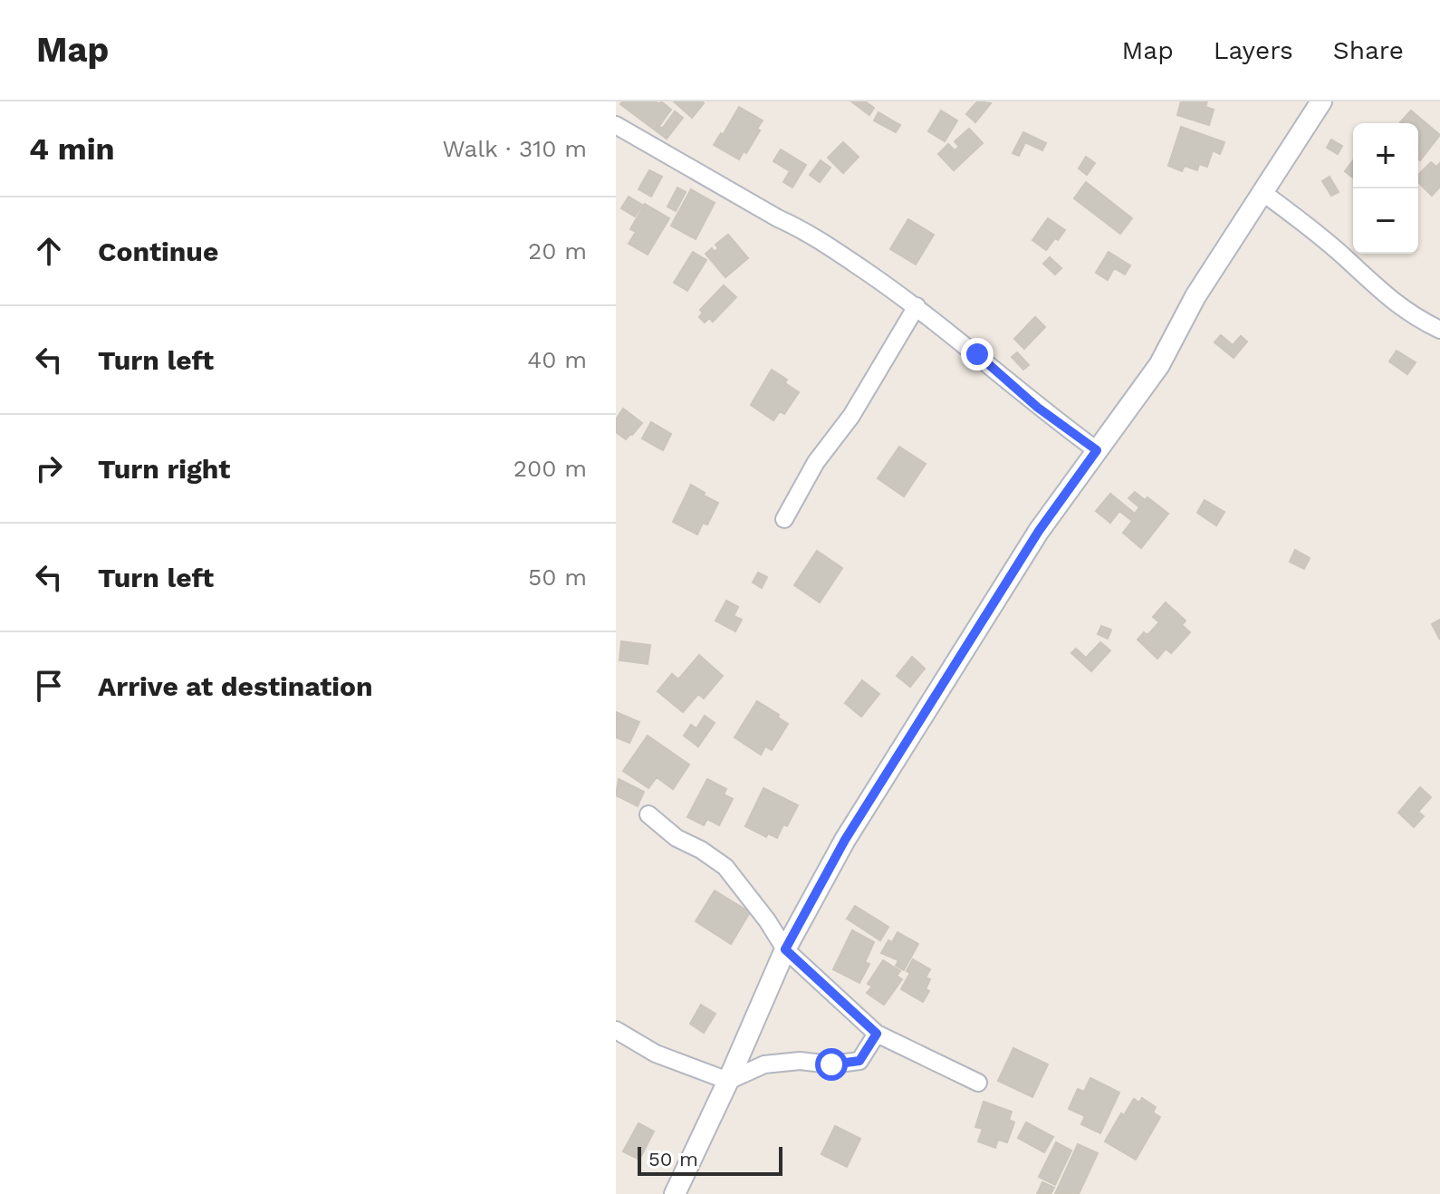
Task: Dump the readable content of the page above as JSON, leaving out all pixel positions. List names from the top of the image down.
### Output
{
  "scale_bar": "50 m",
  "page": {
    "header": "Map",
    "nav": ["Map", "Layers", "Share"],
    "heading": ["4 min", "Walk · 310 m"],
    "map_buttons": ["+", "−"],
    "list": [
      ["Continue", "20 m"],
      ["Turn left", "40 m"],
      ["Turn right", "200 m"],
      ["Turn left", "50 m"],
      "Arrive at destination"
    ],
    "scale": "50 m"
  }
}
